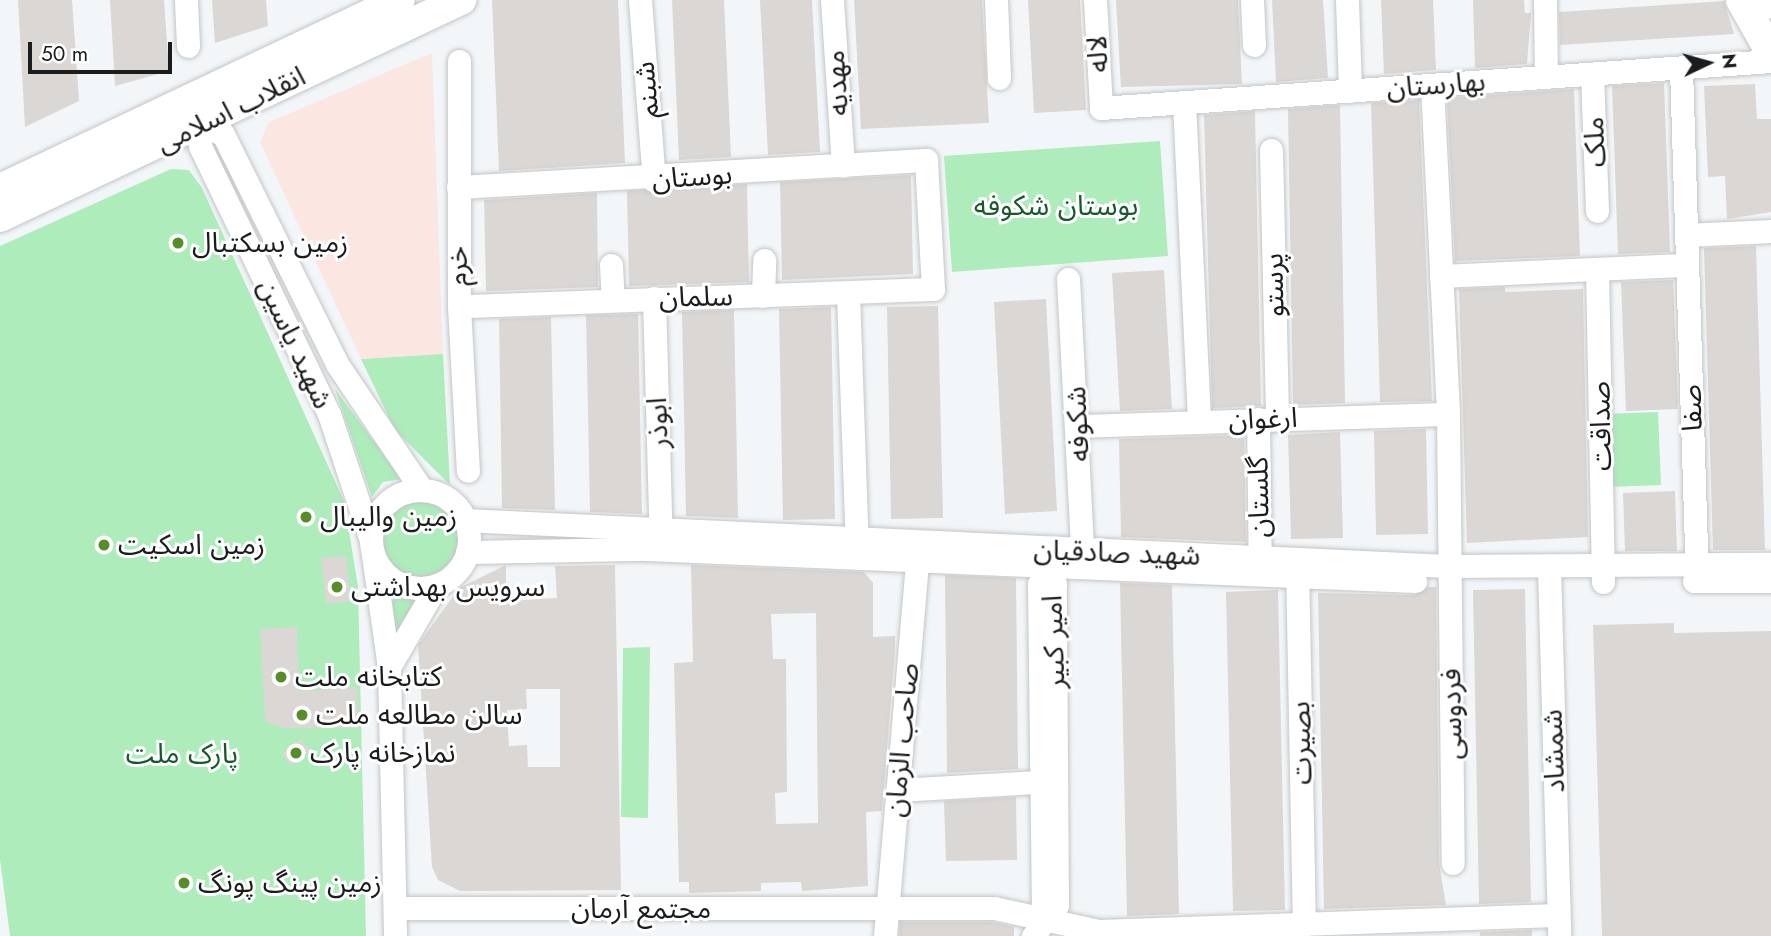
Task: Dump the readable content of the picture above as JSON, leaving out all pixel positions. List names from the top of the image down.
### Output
{
  "streets": {
    "main road": ["انقلاب اسلامی"],
    "street": [
      "لاله",
      "مهدیه",
      "بهارستان",
      "شبنم",
      "ملک",
      "بوستان",
      "خرم",
      "پرستو",
      "سلمان",
      "شهید یاسین",
      "صفا",
      "ارغوان",
      "ابوذر",
      "شکوفه",
      "صداقت",
      "گلستان",
      "شهید صادقیان",
      "امیر کبیر",
      "فردوسی",
      "صاحب الزمان",
      "بصیرت",
      "شمشاد",
      "مجتمع آرمان"
    ]
  },
  "crossings": [
    ["لاله", "بهارستان"],
    ["مهدیه", "بوستان"],
    ["بهارستان", "ملک"],
    ["بهارستان", "صفا"],
    ["شبنم", "بوستان"],
    ["انقلاب اسلامی", "شهید یاسین"],
    ["بوستان", "خرم"],
    ["بوستان", "سلمان"],
    ["خرم", "سلمان"],
    ["پرستو", "ارغوان"],
    ["پرستو", "گلستان"],
    ["سلمان", "ابوذر"],
    ["شهید یاسین", "شهید صادقیان"],
    ["شهید یاسین", "مجتمع آرمان"],
    ["صفا", "شهید صادقیان"],
    ["ارغوان", "شکوفه"],
    ["ارغوان", "گلستان"],
    ["ابوذر", "شهید صادقیان"],
    ["شکوفه", "شهید صادقیان"],
    ["صداقت", "شهید صادقیان"],
    ["گلستان", "شهید صادقیان"],
    ["شهید صادقیان", "فردوسی"],
    ["شهید صادقیان", "صاحب الزمان"],
    ["شهید صادقیان", "بصیرت"],
    ["شهید صادقیان", "شمشاد"],
    ["امیر کبیر", "مجتمع آرمان"],
    ["صاحب الزمان", "مجتمع آرمان"],
    ["بصیرت", "مجتمع آرمان"],
    ["شمشاد", "مجتمع آرمان"]
  ],
  "parks": ["بوستان شکوفه", "پارک ملت"],
  "places": [
    "زمین بسکتبال",
    "زمین والیبال",
    "زمین اسکیت",
    "سرویس بهداشتی",
    "کتابخانه ملت",
    "سالن مطالعه ملت",
    "نمازخانه پارک",
    "زمین پینگ پونگ"
  ],
  "scale_bar": "50 m",
  "north": "right"
}
